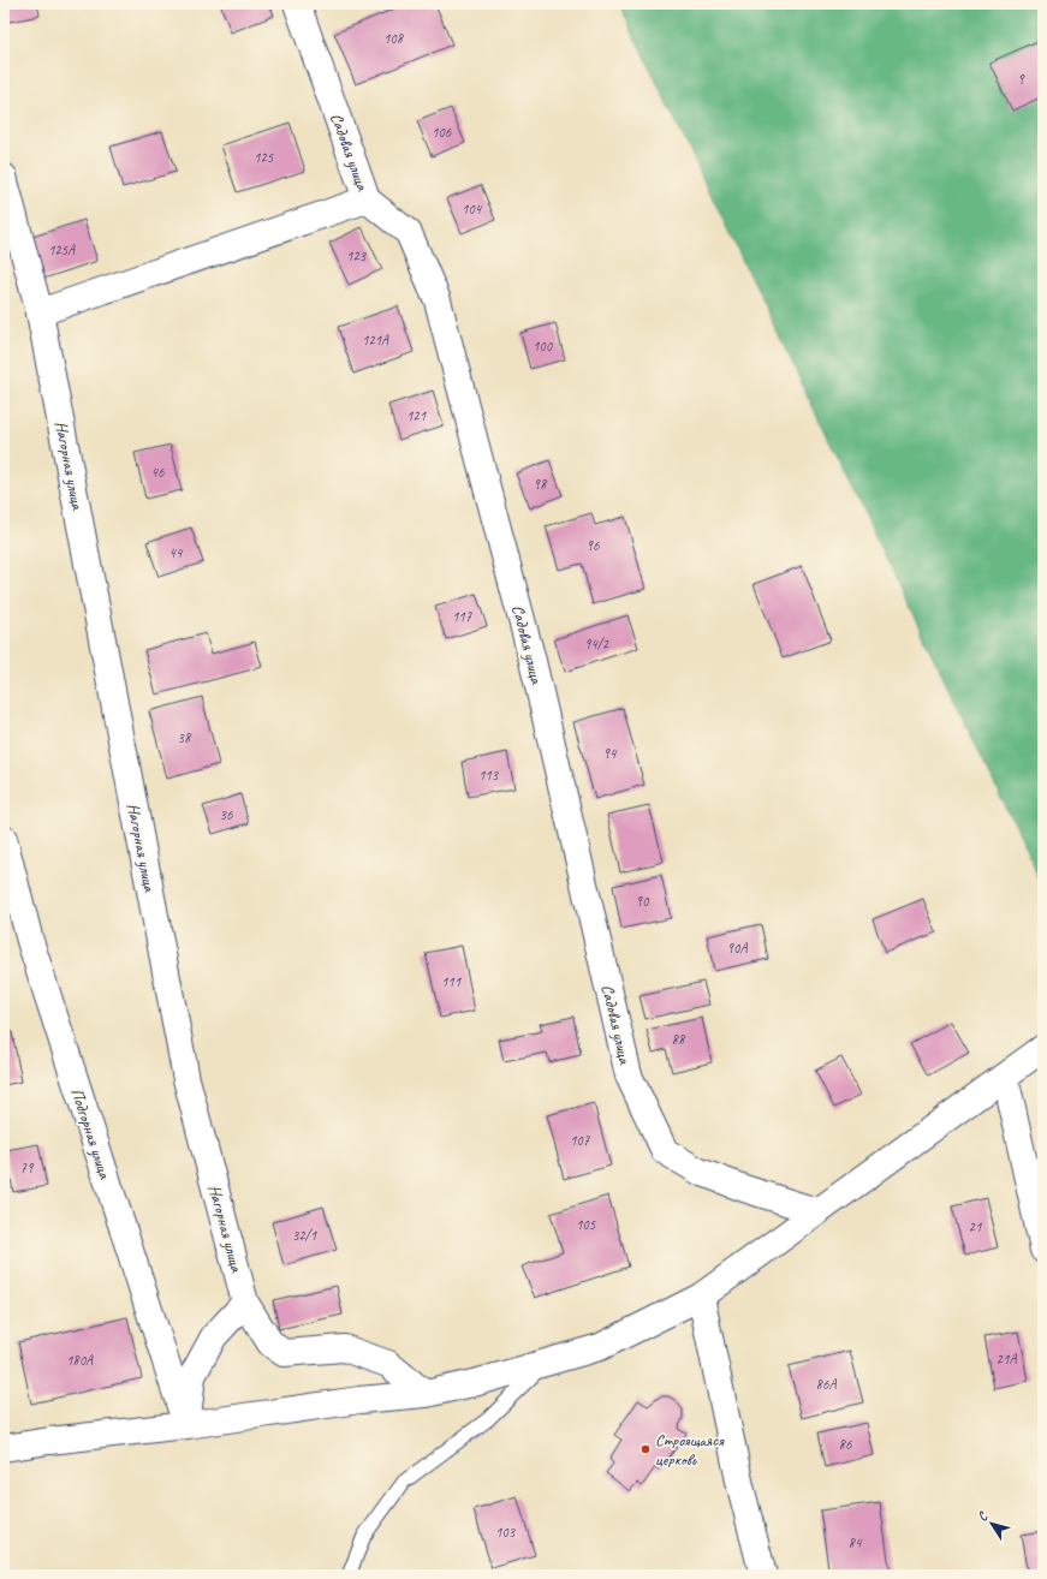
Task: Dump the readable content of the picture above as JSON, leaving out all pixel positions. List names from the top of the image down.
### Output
{
  "streets": {
    "street": ["Садовая улица", "Нагорная улица", "Подгорная улица"]
  },
  "places": ["Строящаяся церковь"],
  "house_numbers": [
    "108",
    "9",
    "106",
    "125",
    "104",
    "125А",
    "123",
    "121А",
    "100",
    "121",
    "46",
    "98",
    "96",
    "44",
    "117",
    "94/2",
    "38",
    "94",
    "113",
    "36",
    "90",
    "90А",
    "111",
    "88",
    "107",
    "79",
    "105",
    "21",
    "32/1",
    "21А",
    "180А",
    "86А",
    "86",
    "103",
    "84"
  ],
  "north": "top left"
}
